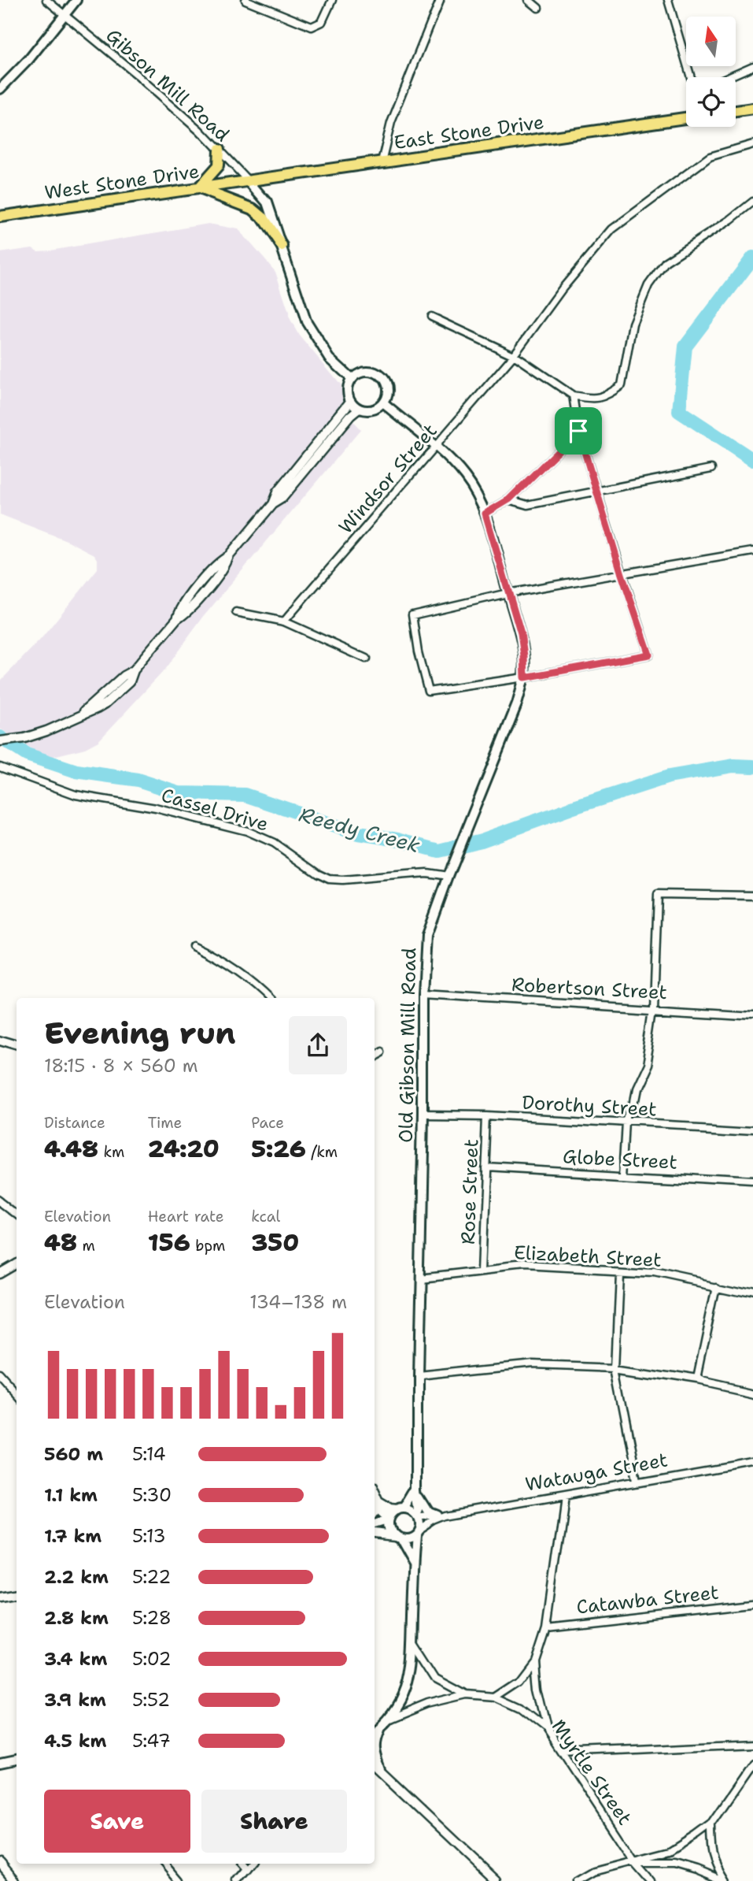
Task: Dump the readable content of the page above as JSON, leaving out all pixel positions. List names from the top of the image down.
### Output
{
  "streets": {
    "highway": ["East Stone Drive", "West Stone Drive"],
    "main road": ["Old Gibson Mill Road"],
    "street": [
      "Gibson Mill Road",
      "Windsor Street",
      "Cassel Drive",
      "Robertson Street",
      "Dorothy Street",
      "Globe Street",
      "Rose Street",
      "Elizabeth Street",
      "Watauga Street",
      "Catawba Street",
      "Myrtle Street"
    ]
  },
  "crossings": [
    ["Gibson Mill Road", "East Stone Drive"],
    ["Gibson Mill Road", "West Stone Drive"],
    ["East Stone Drive", "West Stone Drive"],
    ["Windsor Street", "Old Gibson Mill Road"],
    ["Cassel Drive", "Old Gibson Mill Road"],
    ["Robertson Street", "Old Gibson Mill Road"],
    ["Old Gibson Mill Road", "Dorothy Street"],
    ["Old Gibson Mill Road", "Elizabeth Street"],
    ["Old Gibson Mill Road", "Watauga Street"],
    ["Dorothy Street", "Rose Street"],
    ["Globe Street", "Rose Street"],
    ["Rose Street", "Elizabeth Street"]
  ],
  "water": ["Reedy Creek"],
  "north": "top",
  "page": {
    "heading": ["Evening run", "18:15 · 8 × 560 m"],
    "stats": [
      ["Distance", "4.48 km"],
      ["Time", "24:20"],
      ["Pace", "5:26 /km"],
      ["Elevation", "48 m"],
      ["Heart rate", "156 bpm"],
      ["kcal", "350"]
    ],
    "chart": ["Elevation", "134–138 m"],
    "list": [
      {
        "name": "560 m",
        "note": "5:14"
      },
      {
        "name": "1.1 km",
        "note": "5:30"
      },
      {
        "name": "1.7 km",
        "note": "5:13"
      },
      {
        "name": "2.2 km",
        "note": "5:22"
      },
      {
        "name": "2.8 km",
        "note": "5:28"
      },
      {
        "name": "3.4 km",
        "note": "5:02"
      },
      {
        "name": "3.9 km",
        "note": "5:52"
      },
      {
        "name": "4.5 km",
        "note": "5:47"
      }
    ],
    "buttons": ["Save", "Share"]
  }
}
